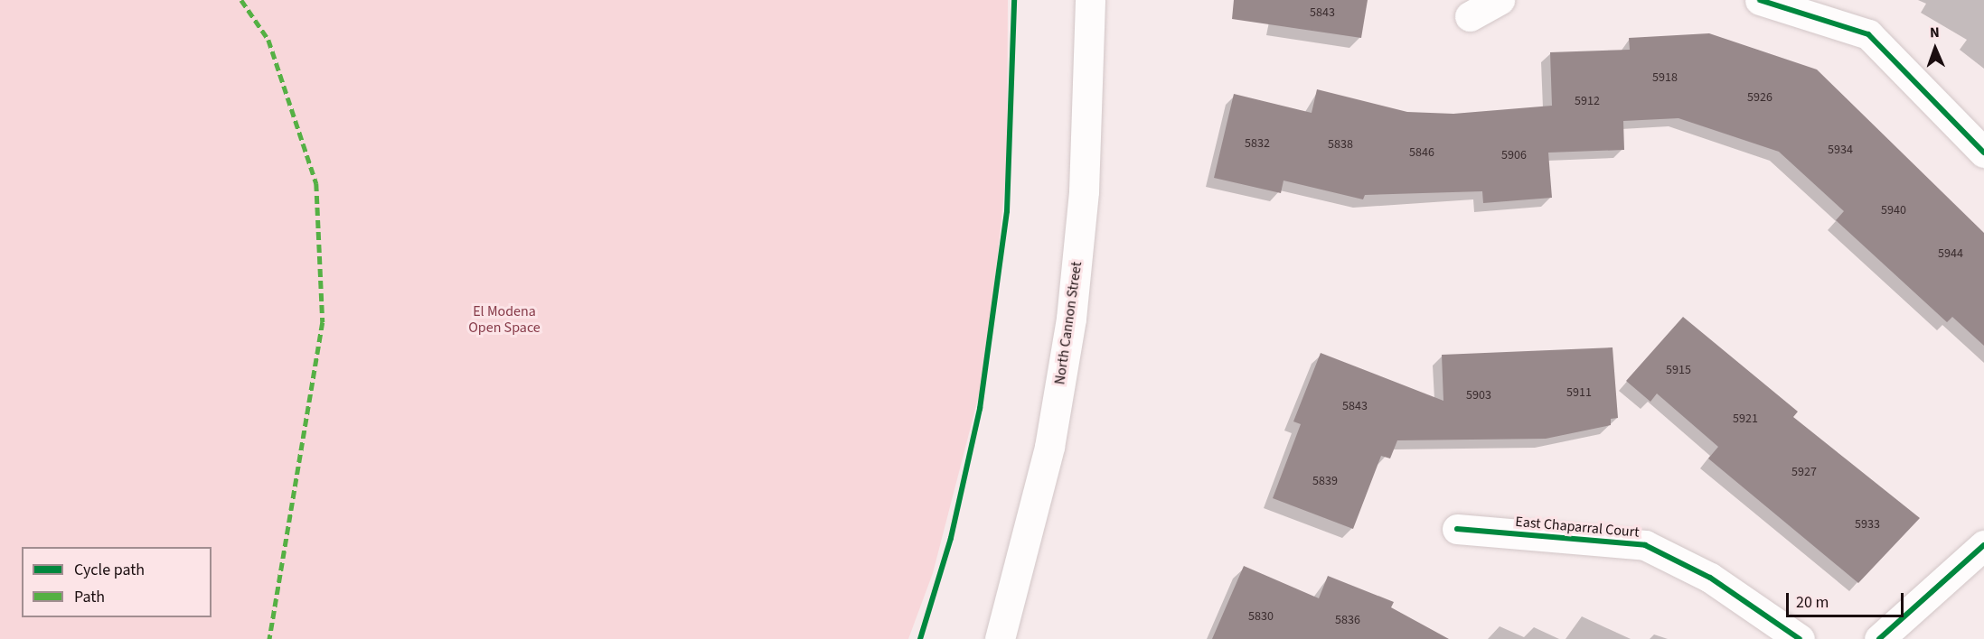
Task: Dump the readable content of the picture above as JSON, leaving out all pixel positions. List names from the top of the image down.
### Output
{
  "streets": {
    "street": ["North Cannon Street", "East Chaparral Court"]
  },
  "parks": ["El Modena Open Space"],
  "house_numbers": [
    "5843",
    "5918",
    "5926",
    "5912",
    "5832",
    "5838",
    "5934",
    "5846",
    "5906",
    "5940",
    "5944",
    "5915",
    "5911",
    "5903",
    "5843",
    "5921",
    "5927",
    "5839",
    "5933",
    "5830",
    "5836"
  ],
  "legend": ["Cycle path", "Path"],
  "scale_bar": "20 m",
  "north": "top"
}
